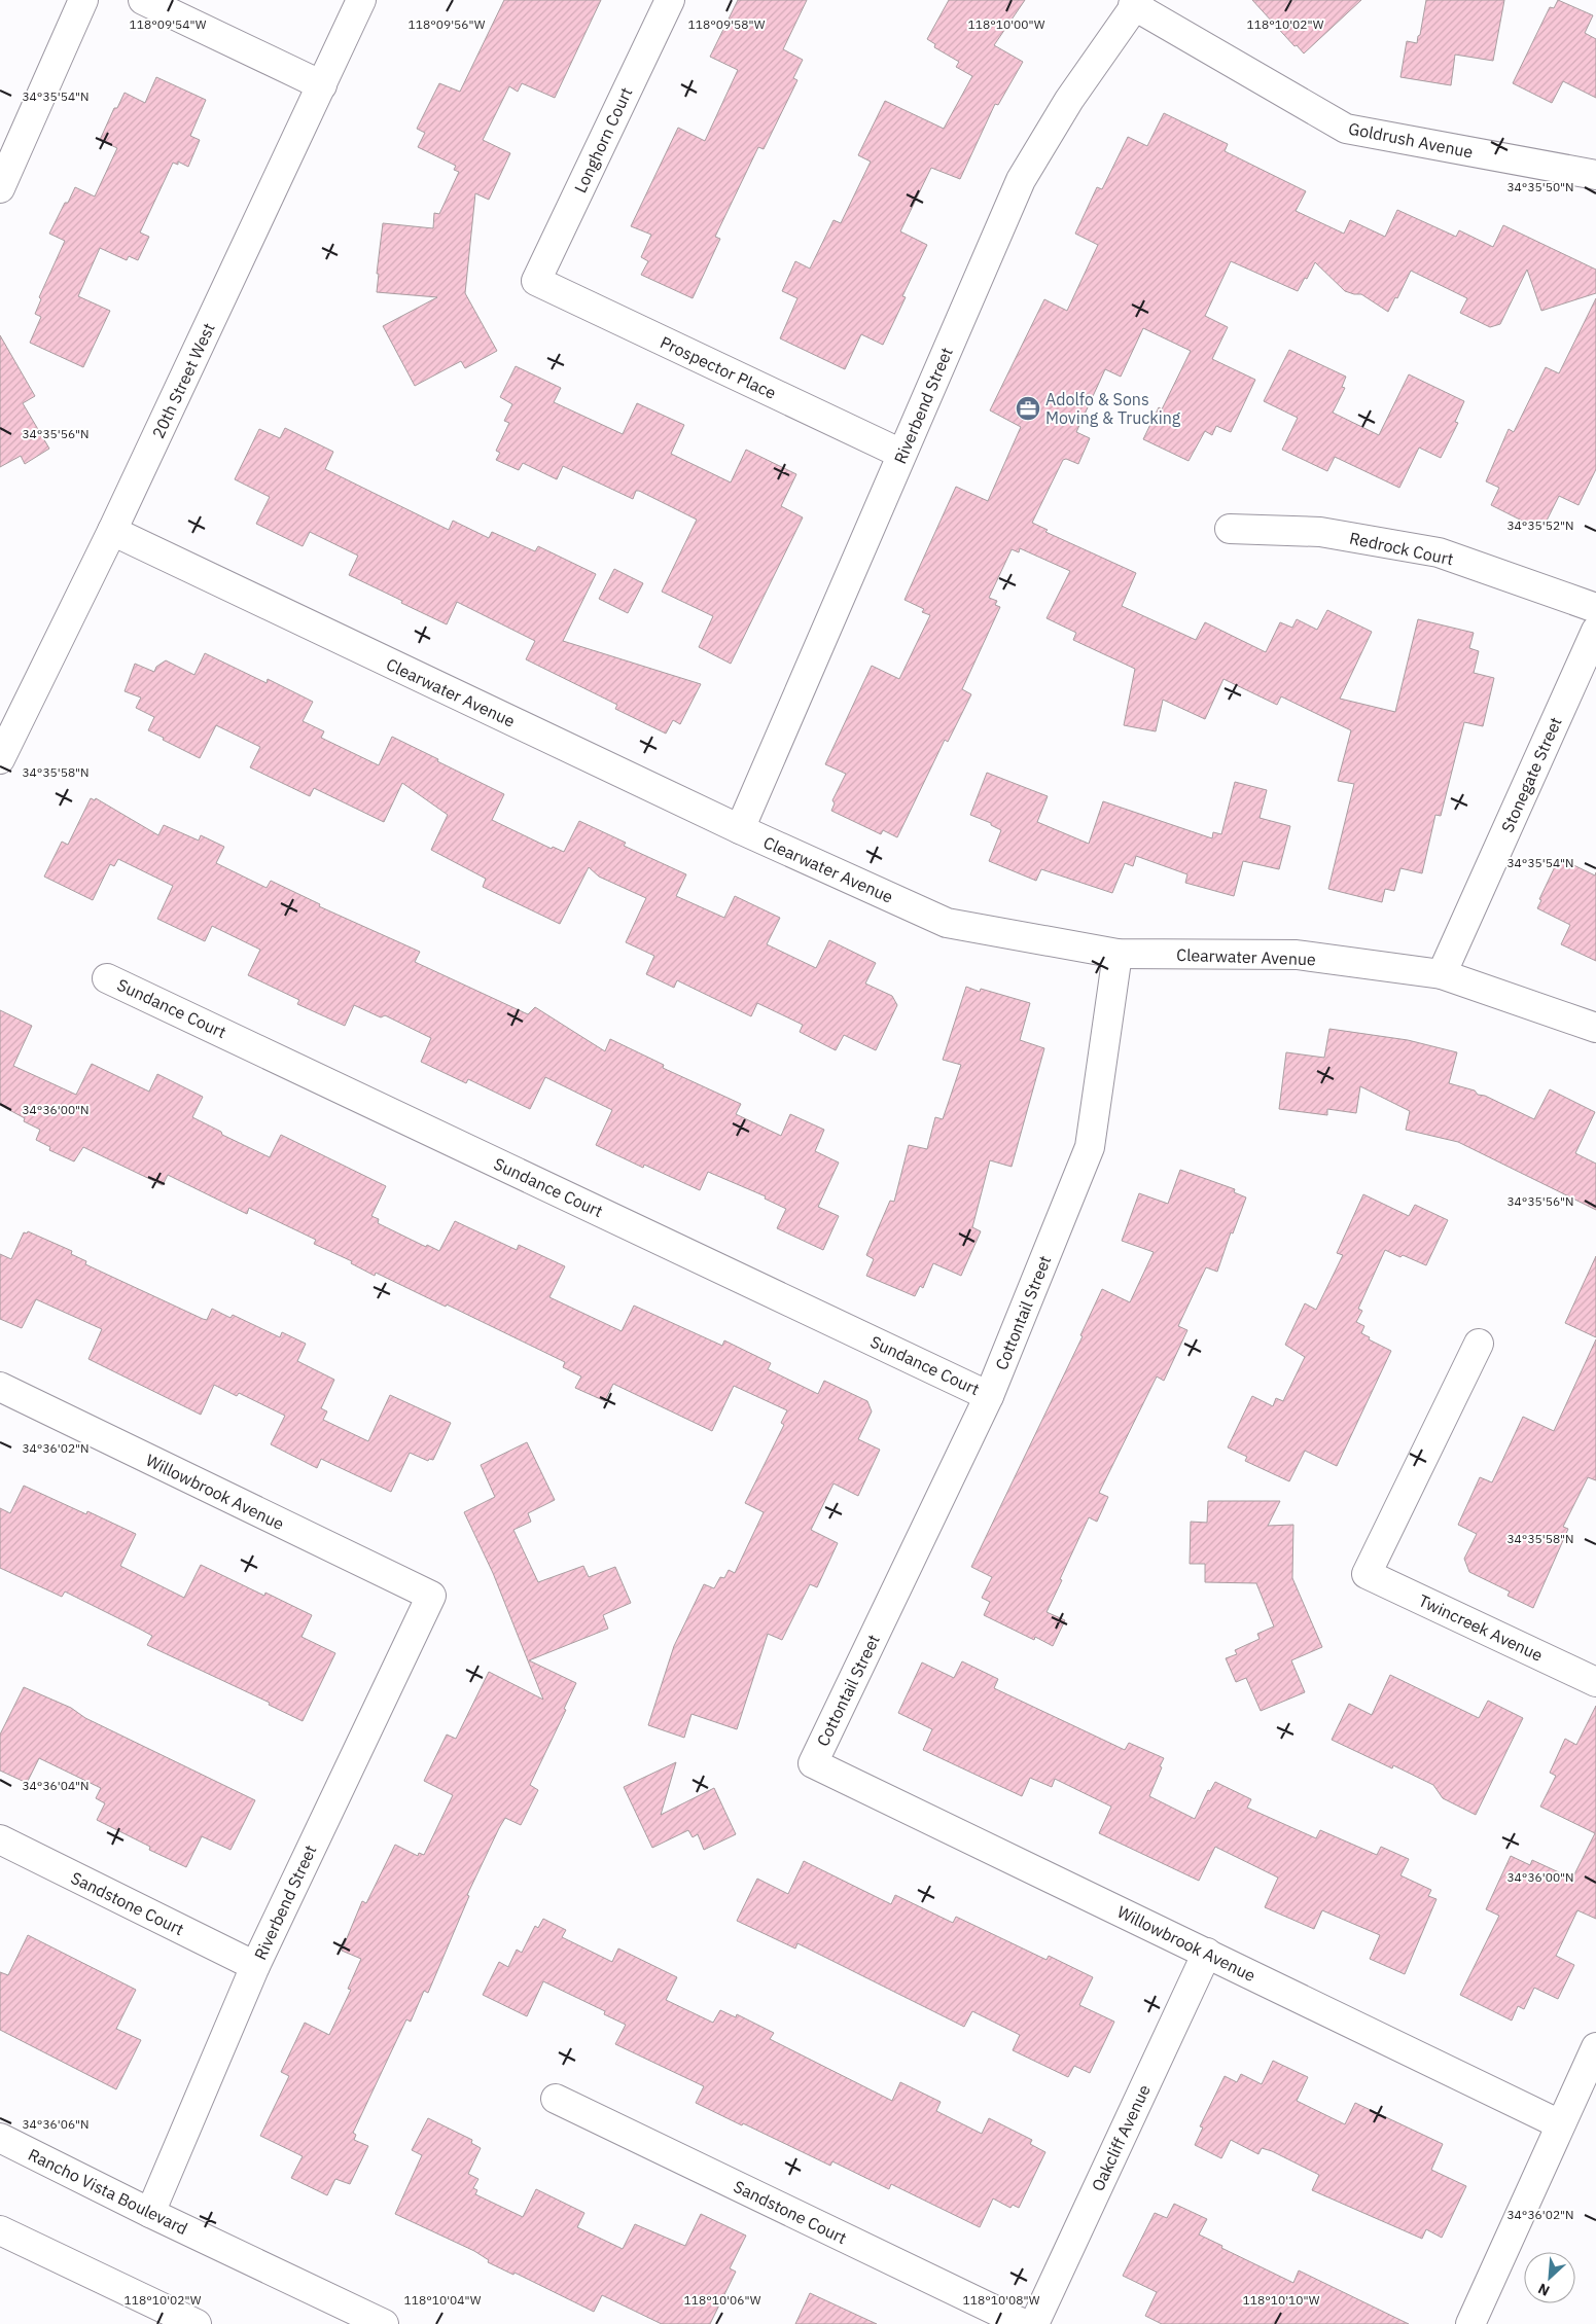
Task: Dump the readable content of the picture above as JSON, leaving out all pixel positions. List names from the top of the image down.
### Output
{
  "streets": {
    "street": [
      "Longhorn Court",
      "Goldrush Avenue",
      "Prospector Place",
      "20th Street West",
      "Riverbend Street",
      "Redrock Court",
      "Clearwater Avenue",
      "Stonegate Street",
      "Sundance Court",
      "Cottontail Street",
      "Willowbrook Avenue",
      "Twincreek Avenue",
      "Sandstone Court",
      "Oakcliff Avenue",
      "Rancho Vista Boulevard"
    ]
  },
  "crossings": [
    ["Longhorn Court", "Prospector Place"],
    ["Goldrush Avenue", "Riverbend Street"],
    ["Prospector Place", "Riverbend Street"],
    ["20th Street West", "Clearwater Avenue"],
    ["Riverbend Street", "Clearwater Avenue"],
    ["Riverbend Street", "Willowbrook Avenue"],
    ["Riverbend Street", "Sandstone Court"],
    ["Riverbend Street", "Rancho Vista Boulevard"],
    ["Clearwater Avenue", "Stonegate Street"],
    ["Clearwater Avenue", "Cottontail Street"],
    ["Sundance Court", "Cottontail Street"],
    ["Cottontail Street", "Willowbrook Avenue"],
    ["Willowbrook Avenue", "Oakcliff Avenue"]
  ],
  "places": {
    "office": ["Adolfo & Sons Moving & Trucking"]
  },
  "north": "bottom left",
  "coordinates": [
    "118°09'54\"W",
    "118°09'56\"W",
    "118°09'58\"W",
    "118°10'00\"W",
    "118°10'02\"W",
    "34°35'54\"N",
    "34°35'50\"N",
    "34°35'56\"N",
    "34°35'52\"N",
    "34°35'58\"N",
    "34°36'00\"N",
    "34°36'02\"N",
    "34°36'04\"N",
    "34°36'06\"N",
    "118°10'04\"W",
    "118°10'06\"W",
    "118°10'08\"W",
    "118°10'10\"W"
  ]
}
